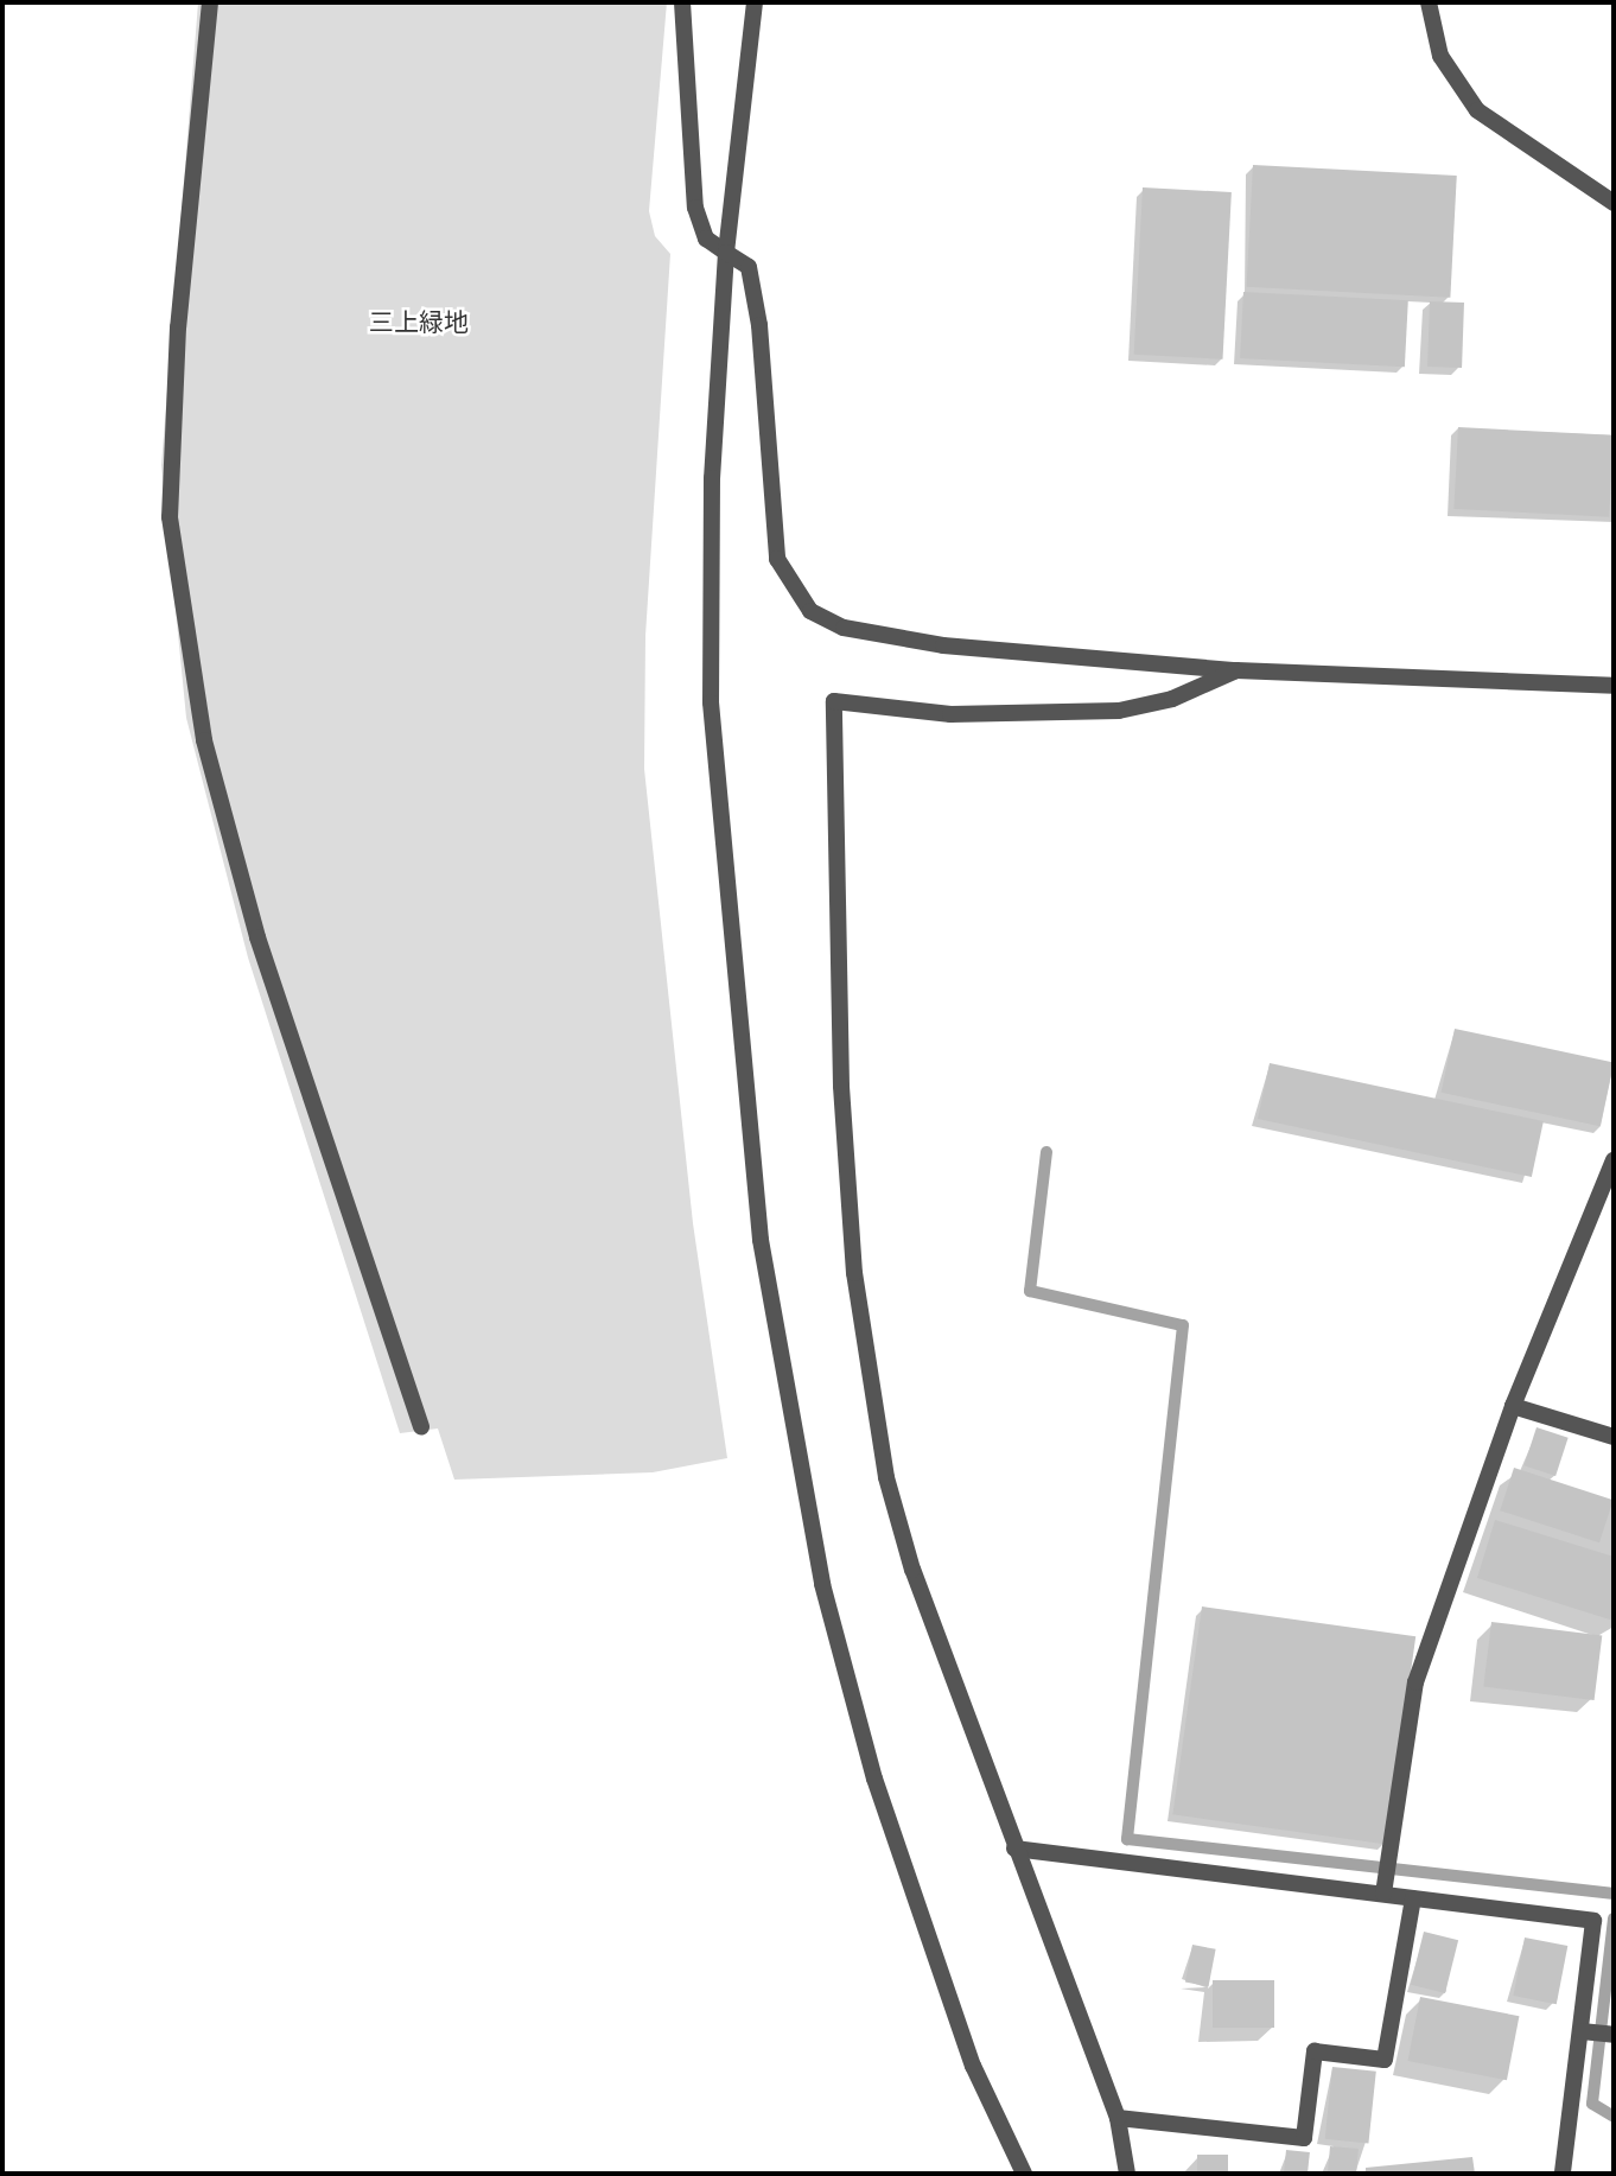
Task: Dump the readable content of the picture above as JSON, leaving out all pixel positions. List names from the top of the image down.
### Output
{
  "parks": ["三上緑地"]
}
